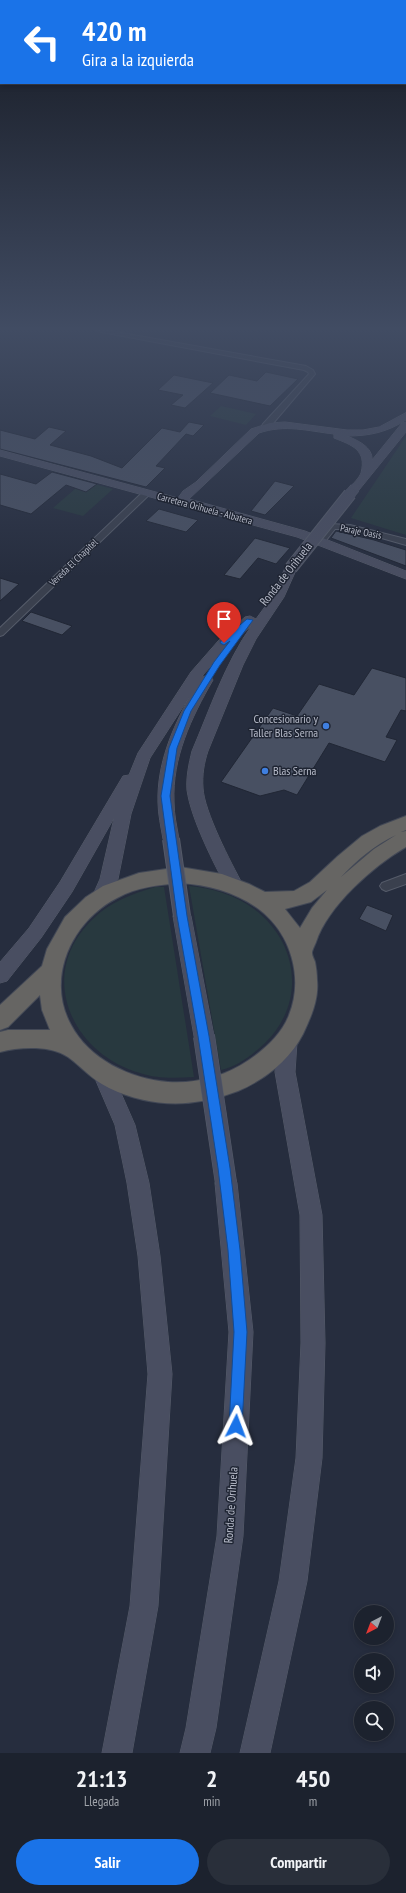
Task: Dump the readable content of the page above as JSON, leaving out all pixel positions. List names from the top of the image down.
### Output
{
  "streets": {
    "main road": ["Carretera Orihuela - Albatera", "Ronda de Orihuela"],
    "street": ["Paraje Oasis", "Vereda El Chapitel"]
  },
  "crossings": [
    ["Carretera Orihuela - Albatera", "Paraje Oasis"],
    ["Carretera Orihuela - Albatera", "Vereda El Chapitel"]
  ],
  "places": ["Concesionario y Taller Blas Serna", "Blas Serna"],
  "north": "bottom left",
  "page": {
    "turn": ["420 m", "Gira a la izquierda"],
    "eta": [
      "21:13",
      "Llegada",
      "2",
      "min",
      "450",
      "m"
    ],
    "buttons": ["Salir", "Compartir"]
  }
}
